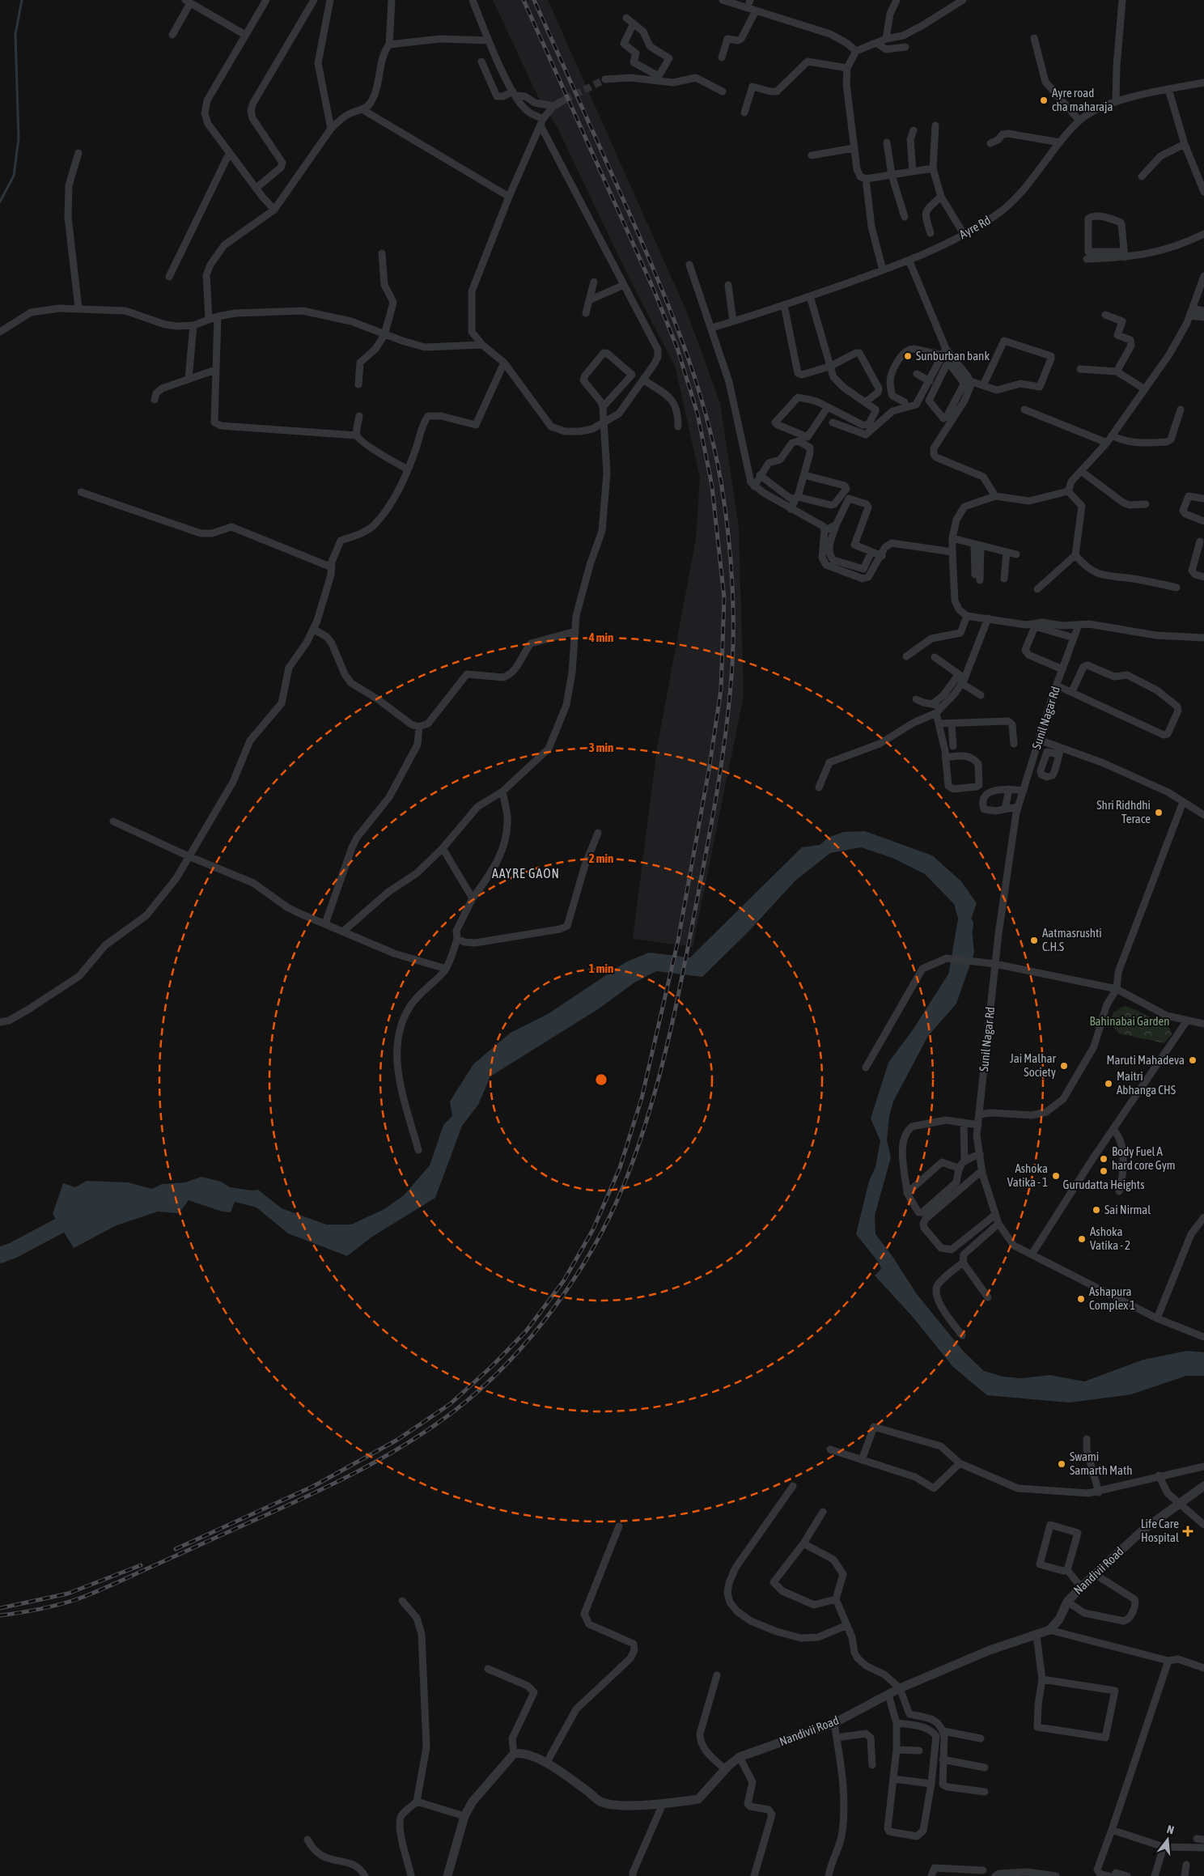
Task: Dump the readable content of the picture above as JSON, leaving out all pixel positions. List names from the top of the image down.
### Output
{
  "streets": {
    "street": ["Ayre Rd", "Sunil Nagar Rd", "Nandivii Road"]
  },
  "districts": ["AAYRE GAON"],
  "parks": ["Bahinabai Garden"],
  "places": {
    "other": [
      "Ayre road cha maharaja",
      "Sunburban bank",
      "Shri Ridhdhi Terace",
      "Aatmasrushti C.H.S",
      "Maruti Mahadeva",
      "Jai Malhar Society",
      "Maitri Abhanga CHS",
      "Body Fuel A hard core Gym",
      "Gurudatta Heights",
      "Ashoka Vatika - 1",
      "Sai Nirmal",
      "Ashoka Vatika - 2",
      "Ashapura Complex 1",
      "Swami Samarth Math"
    ],
    "health": ["Life Care Hospital"]
  },
  "north": "top",
  "rings": [
    "4 min",
    "3 min",
    "2 min",
    "1 min"
  ]
}
